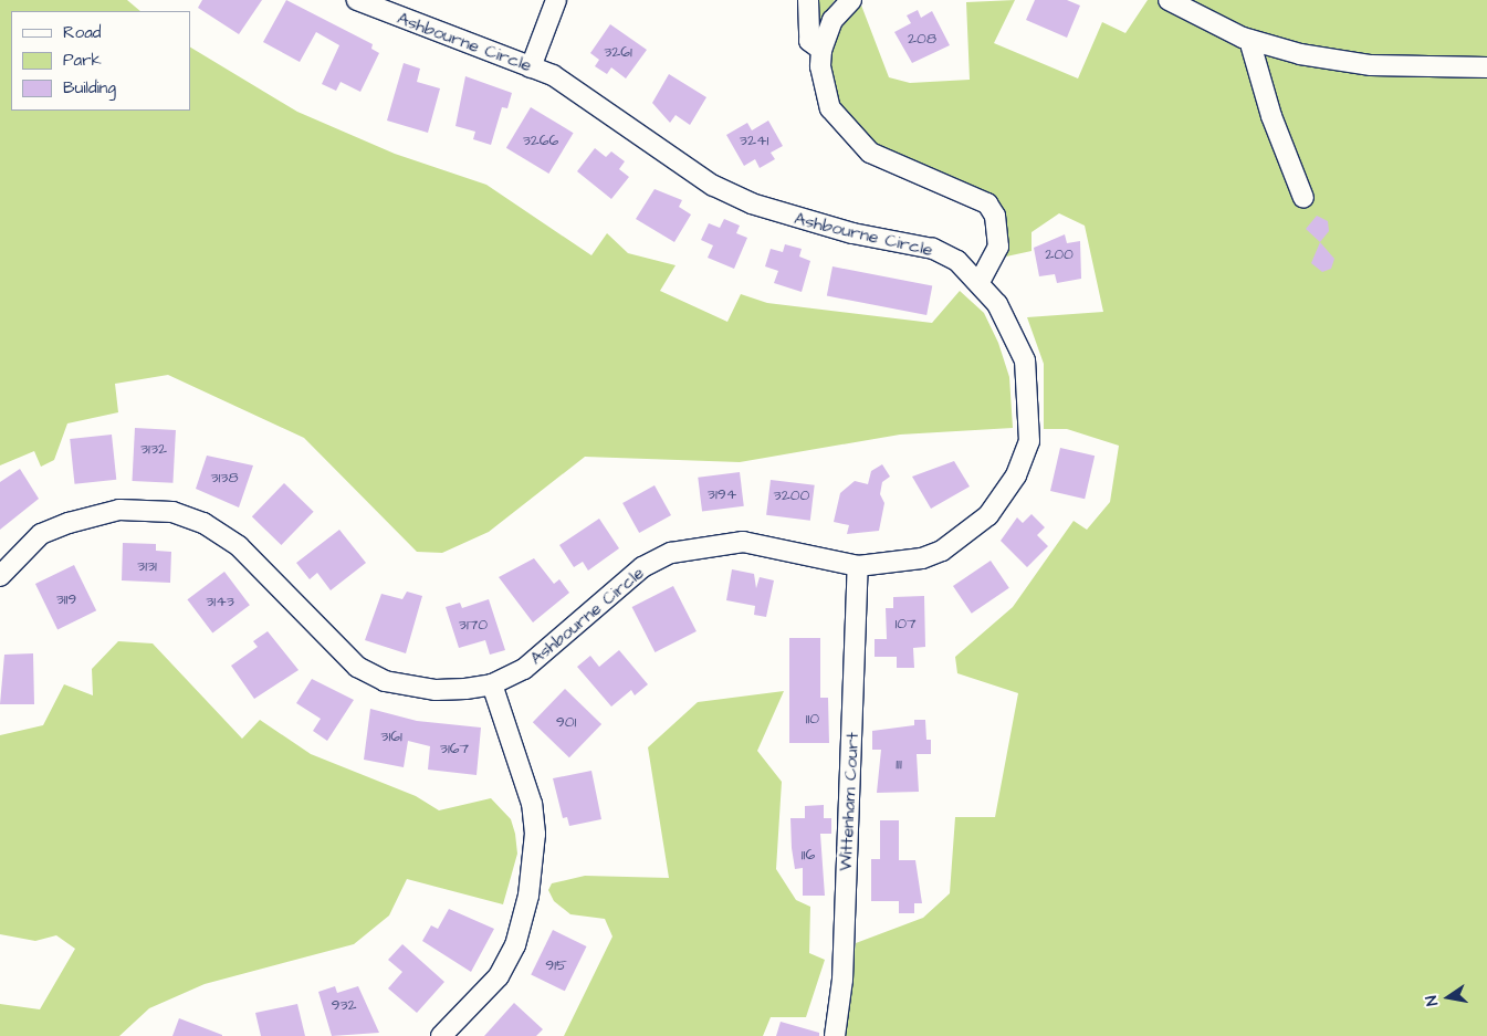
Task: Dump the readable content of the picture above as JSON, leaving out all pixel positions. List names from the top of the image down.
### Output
{
  "streets": {
    "street": ["Ashbourne Circle", "Wittenham Court"]
  },
  "crossings": [
    ["Ashbourne Circle", "Wittenham Court"]
  ],
  "house_numbers": [
    "208",
    "3261",
    "3266",
    "3241",
    "200",
    "3132",
    "3138",
    "3194",
    "3200",
    "3131",
    "3119",
    "3143",
    "107",
    "3170",
    "110",
    "901",
    "3161",
    "3167",
    "111",
    "116",
    "915",
    "932"
  ],
  "legend": ["Road", "Park", "Building"],
  "north": "left"
}
